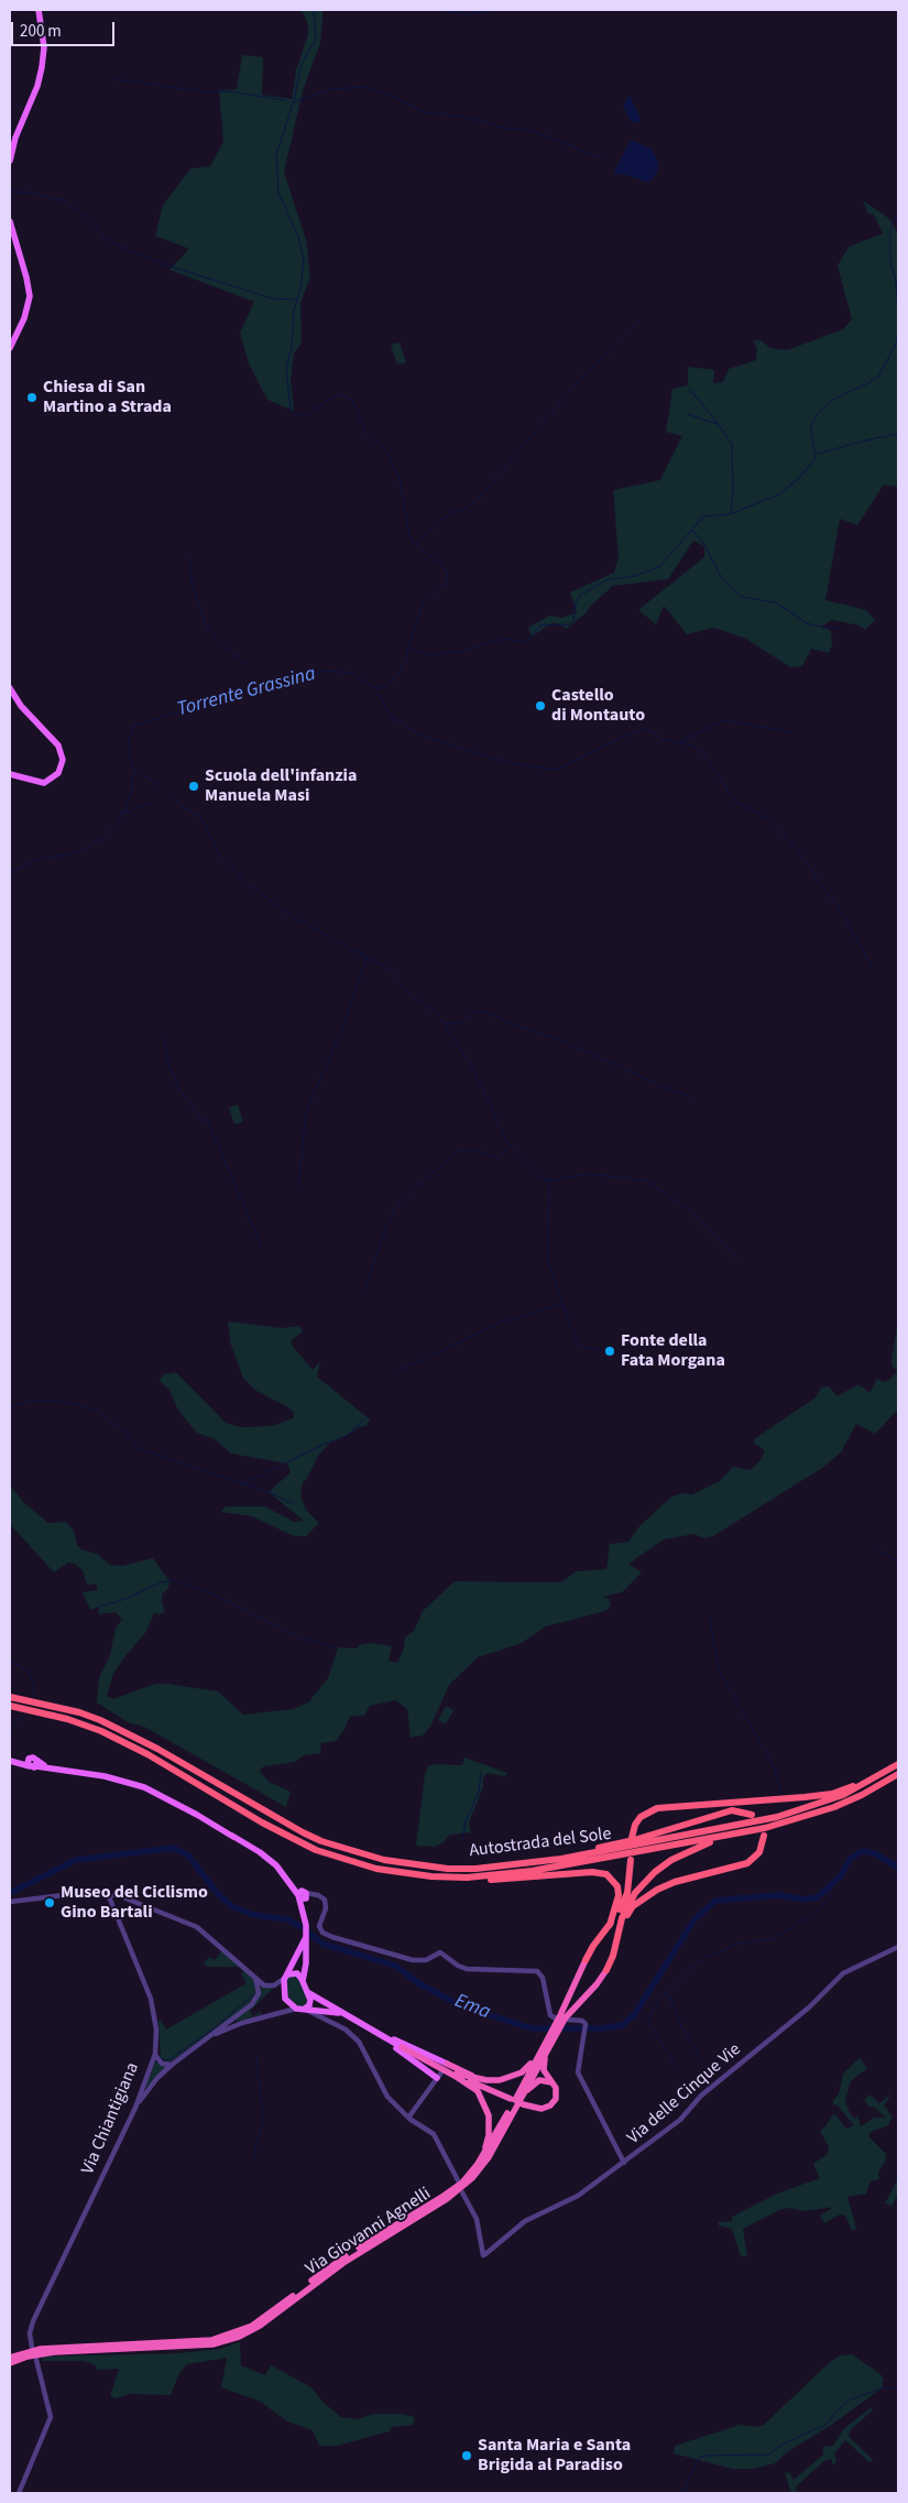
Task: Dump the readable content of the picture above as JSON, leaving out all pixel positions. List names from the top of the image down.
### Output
{
  "streets": {
    "highway": ["Autostrada del Sole", "Via Giovanni Agnelli"],
    "street": ["Via delle Cinque Vie", "Via Chiantigiana"]
  },
  "crossings": [
    ["Via delle Cinque Vie", "Via Giovanni Agnelli"],
    ["Via Chiantigiana", "Via Giovanni Agnelli"]
  ],
  "water": ["Torrente Grassina", "Ema"],
  "places": [
    "Chiesa di San Martino a Strada",
    "Castello di Montauto",
    "Scuola dell'infanzia Manuela Masi",
    "Fonte della Fata Morgana",
    "Museo del Ciclismo Gino Bartali",
    "Santa Maria e Santa Brigida al Paradiso"
  ],
  "scale_bar": "200 m"
}
